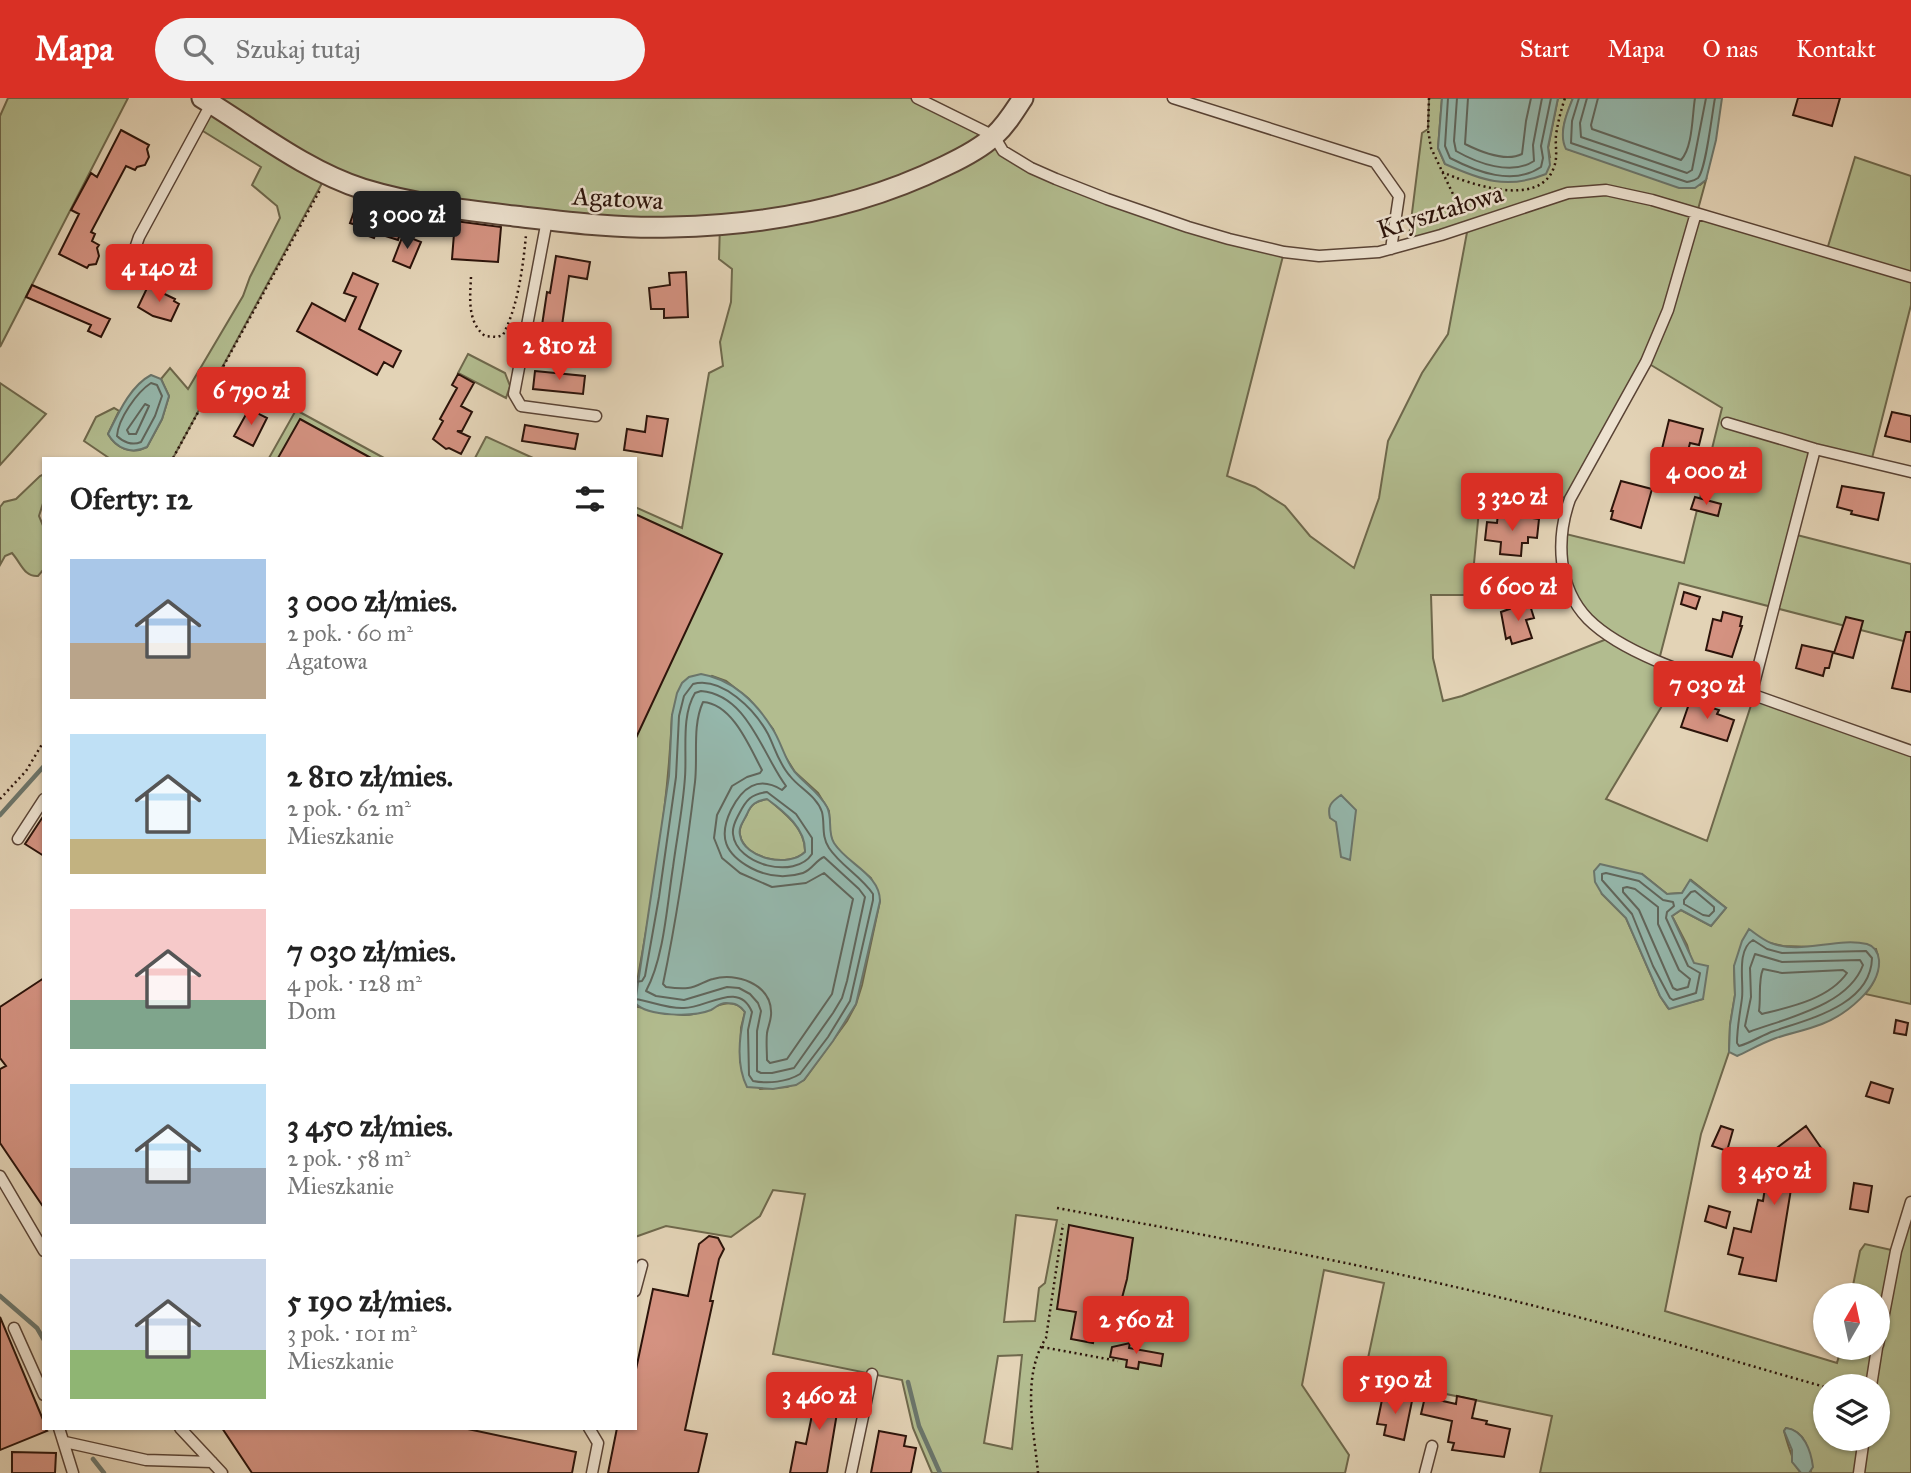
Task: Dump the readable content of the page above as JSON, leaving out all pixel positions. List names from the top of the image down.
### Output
{
  "streets": {
    "street": ["Agatowa"],
    "lane": ["Kryształowa"]
  },
  "crossings": [
    ["Agatowa", "Kryształowa"]
  ],
  "north": "top",
  "page": {
    "header": "Mapa",
    "search": "Szukaj tutaj",
    "nav": [
      "Start",
      "Mapa",
      "O nas",
      "Kontakt"
    ],
    "price": [
      "3 000 zł",
      "4 140 zł",
      "2 810 zł",
      "6 790 zł",
      "4 000 zł",
      "3 320 zł",
      "6 600 zł",
      "7 030 zł",
      "3 450 zł",
      "2 560 zł",
      "5 190 zł",
      "3 460 zł"
    ],
    "heading": "Oferty: 12",
    "list": [
      {
        "name": "3 000 zł/mies.",
        "note": "2 pok. · 60 m² · Agatowa"
      },
      {
        "name": "2 810 zł/mies.",
        "note": "2 pok. · 62 m² · Mieszkanie"
      },
      {
        "name": "7 030 zł/mies.",
        "note": "4 pok. · 128 m² · Dom"
      },
      {
        "name": "3 450 zł/mies.",
        "note": "2 pok. · 58 m² · Mieszkanie"
      },
      {
        "name": "5 190 zł/mies.",
        "note": "3 pok. · 101 m² · Mieszkanie"
      }
    ]
  }
}
